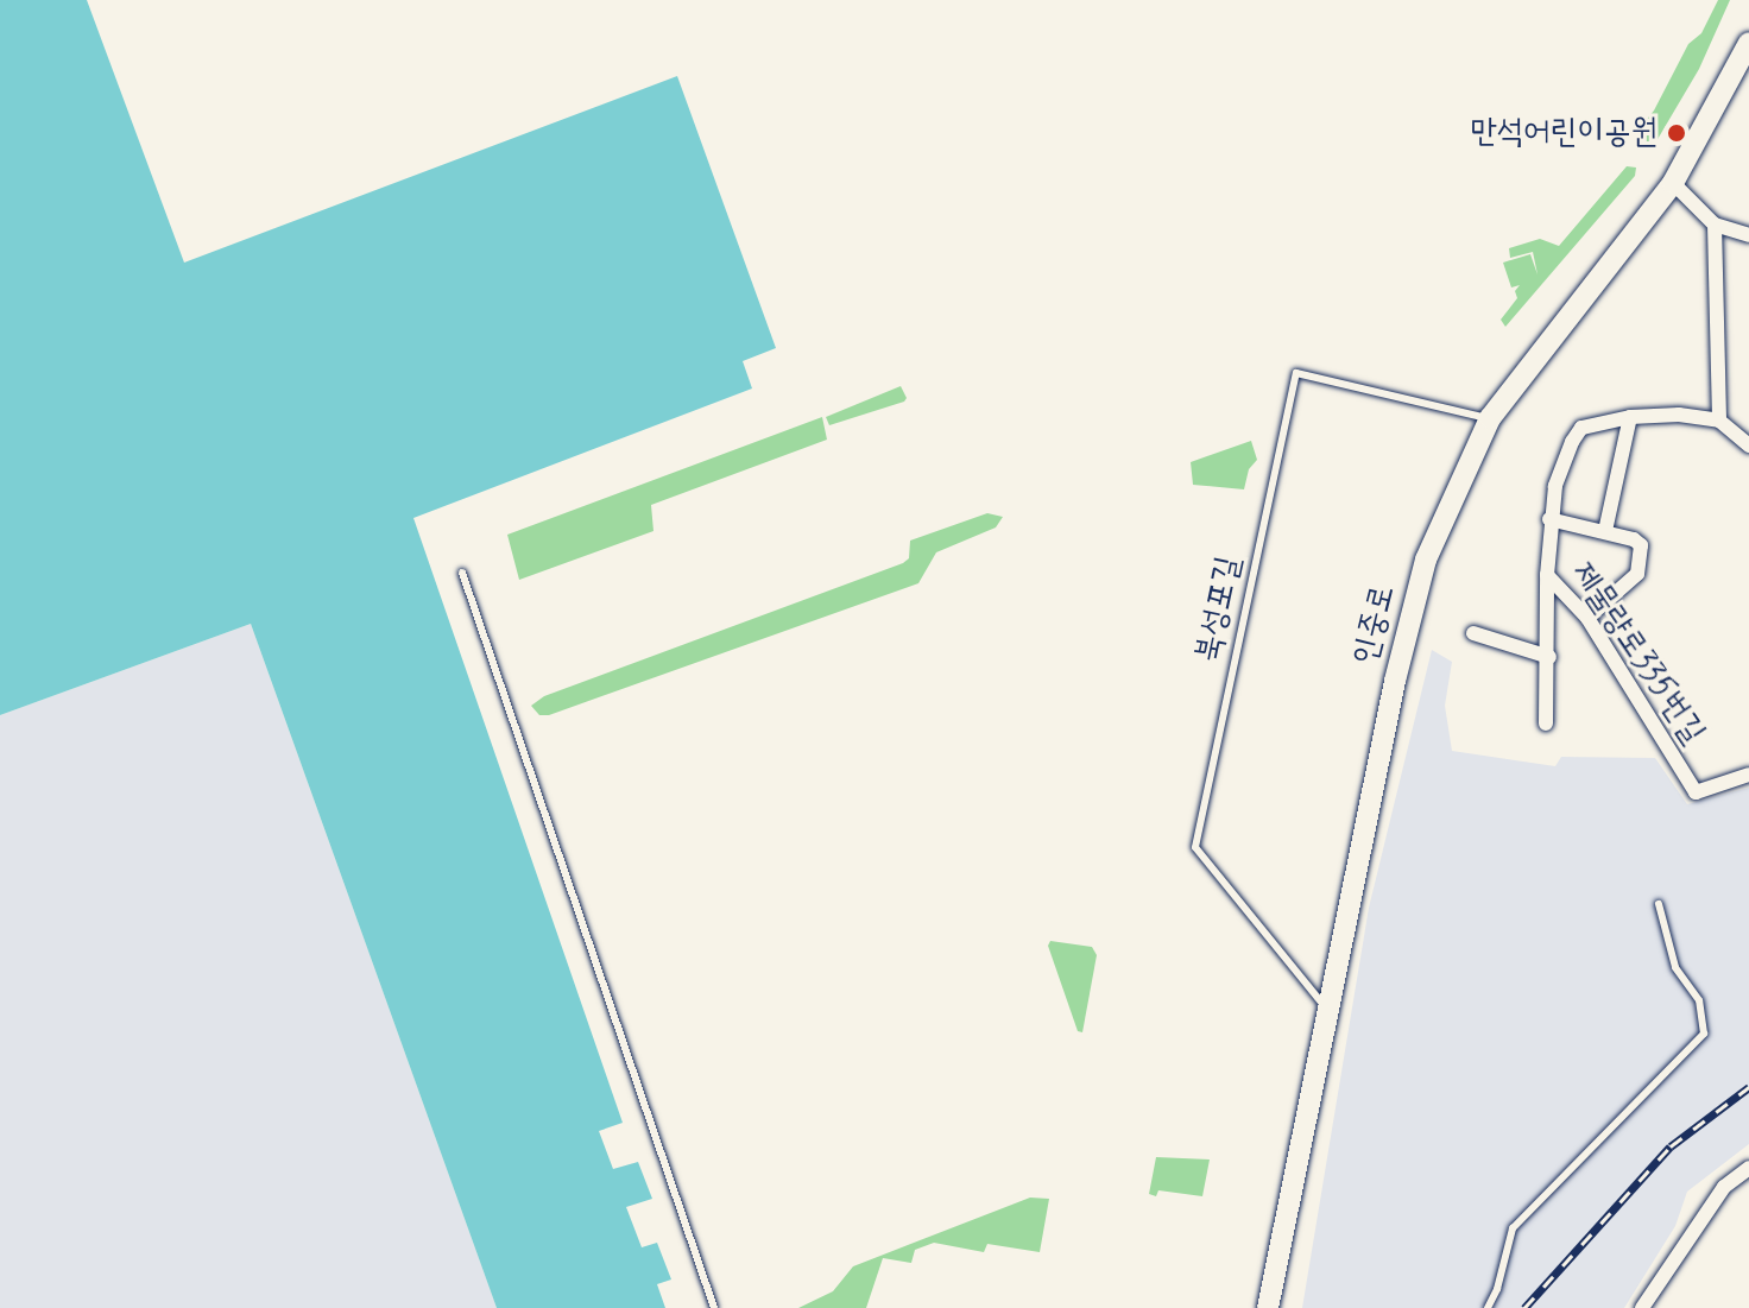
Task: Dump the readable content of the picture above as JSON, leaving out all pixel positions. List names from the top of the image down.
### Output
{
  "streets": {
    "main road": ["인중로"],
    "street": ["제물량로335번길"],
    "lane": ["북성포길"]
  },
  "crossings": [
    ["북성포길", "인중로"]
  ],
  "places": ["만석어린이공원"]
}
